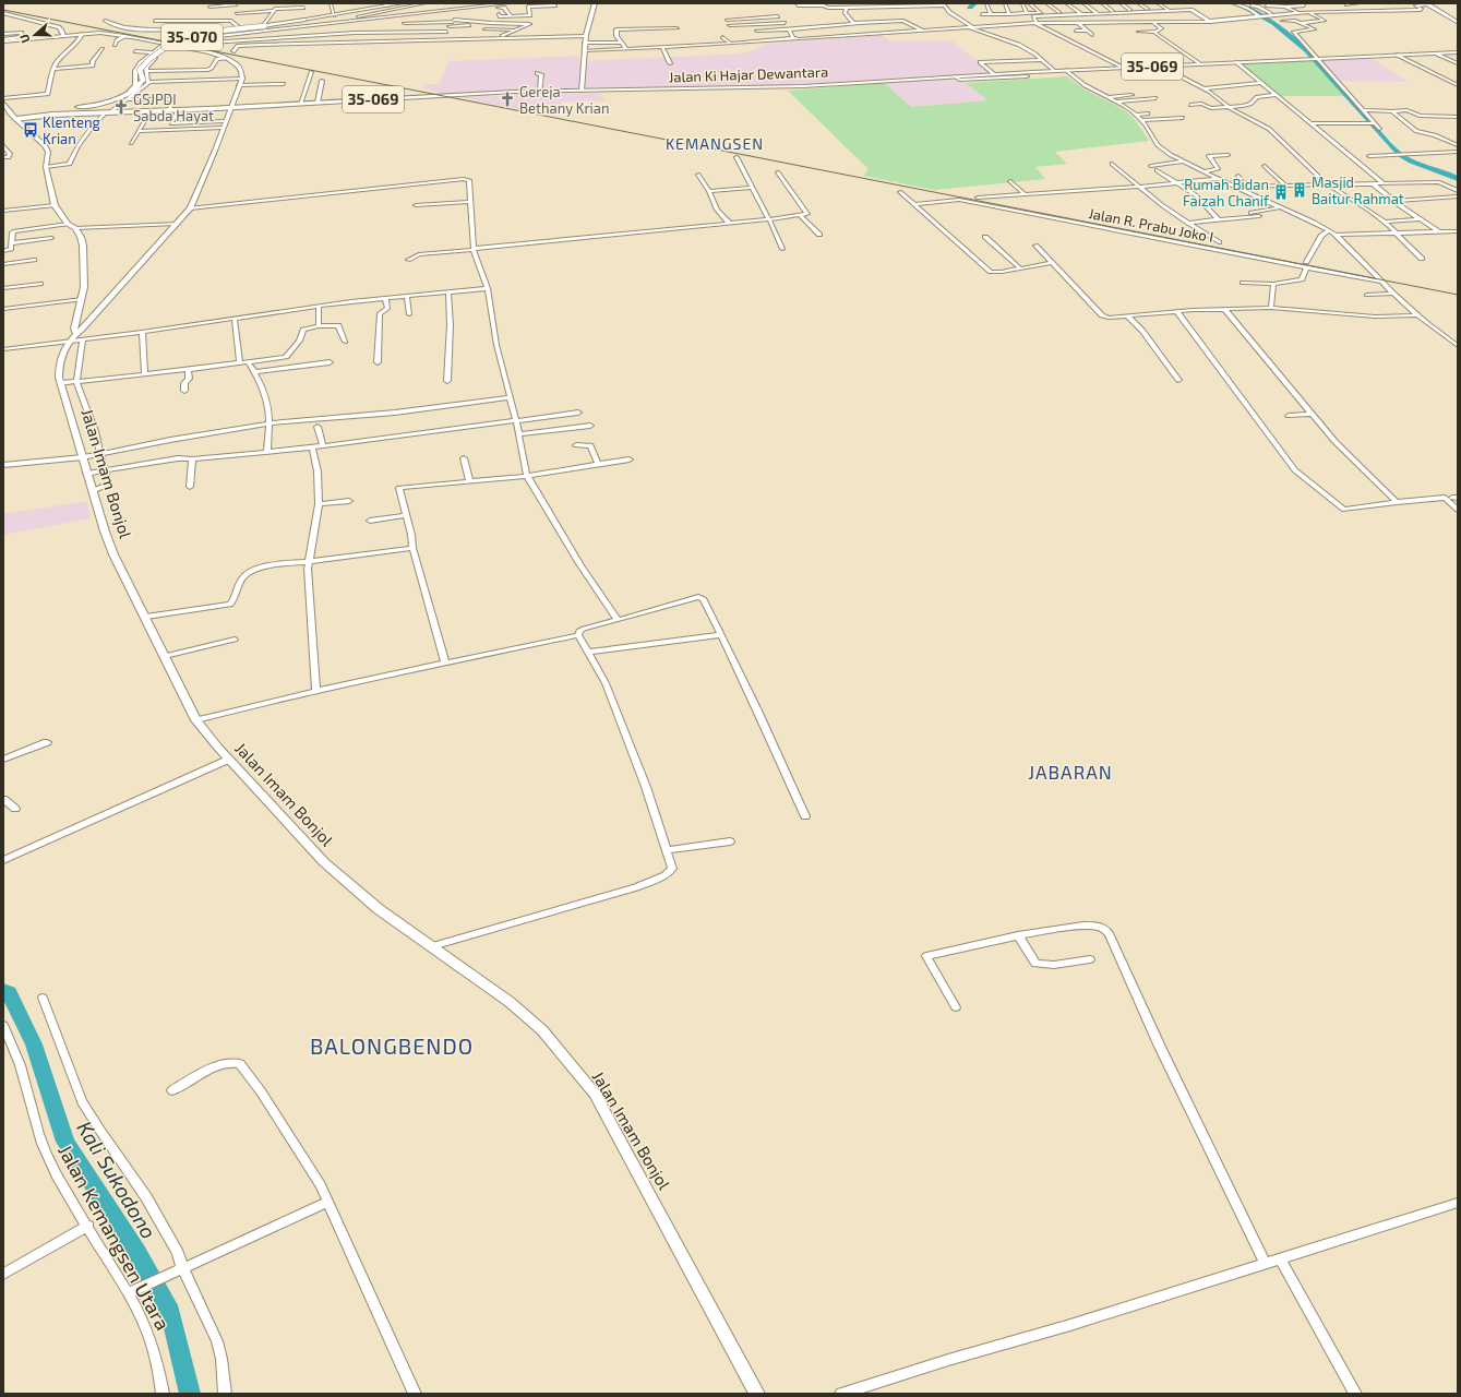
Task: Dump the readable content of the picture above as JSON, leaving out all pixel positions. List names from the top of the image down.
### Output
{
  "streets": {
    "main road": [
      "35-070",
      "35-069",
      "Jalan Ki Hajar Dewantara",
      "Jalan Imam Bonjol"
    ],
    "street": ["Jalan R. Prabu Joko I", "Jalan Kemangsen Utara"]
  },
  "crossings": [
    ["35-069", "Jalan Ki Hajar Dewantara"]
  ],
  "districts": ["KEMANGSEN", "JABARAN", "BALONGBENDO"],
  "water": ["Kali Sukodono"],
  "places": {
    "church": ["Gereja Bethany Krian", "GSJPDI Sabda Hayat"],
    "bus stop": ["Klenteng Krian"],
    "building": ["Masjid Baitur Rahmat", "Rumah Bidan Faizah Chanif"]
  },
  "north": "left"
}
